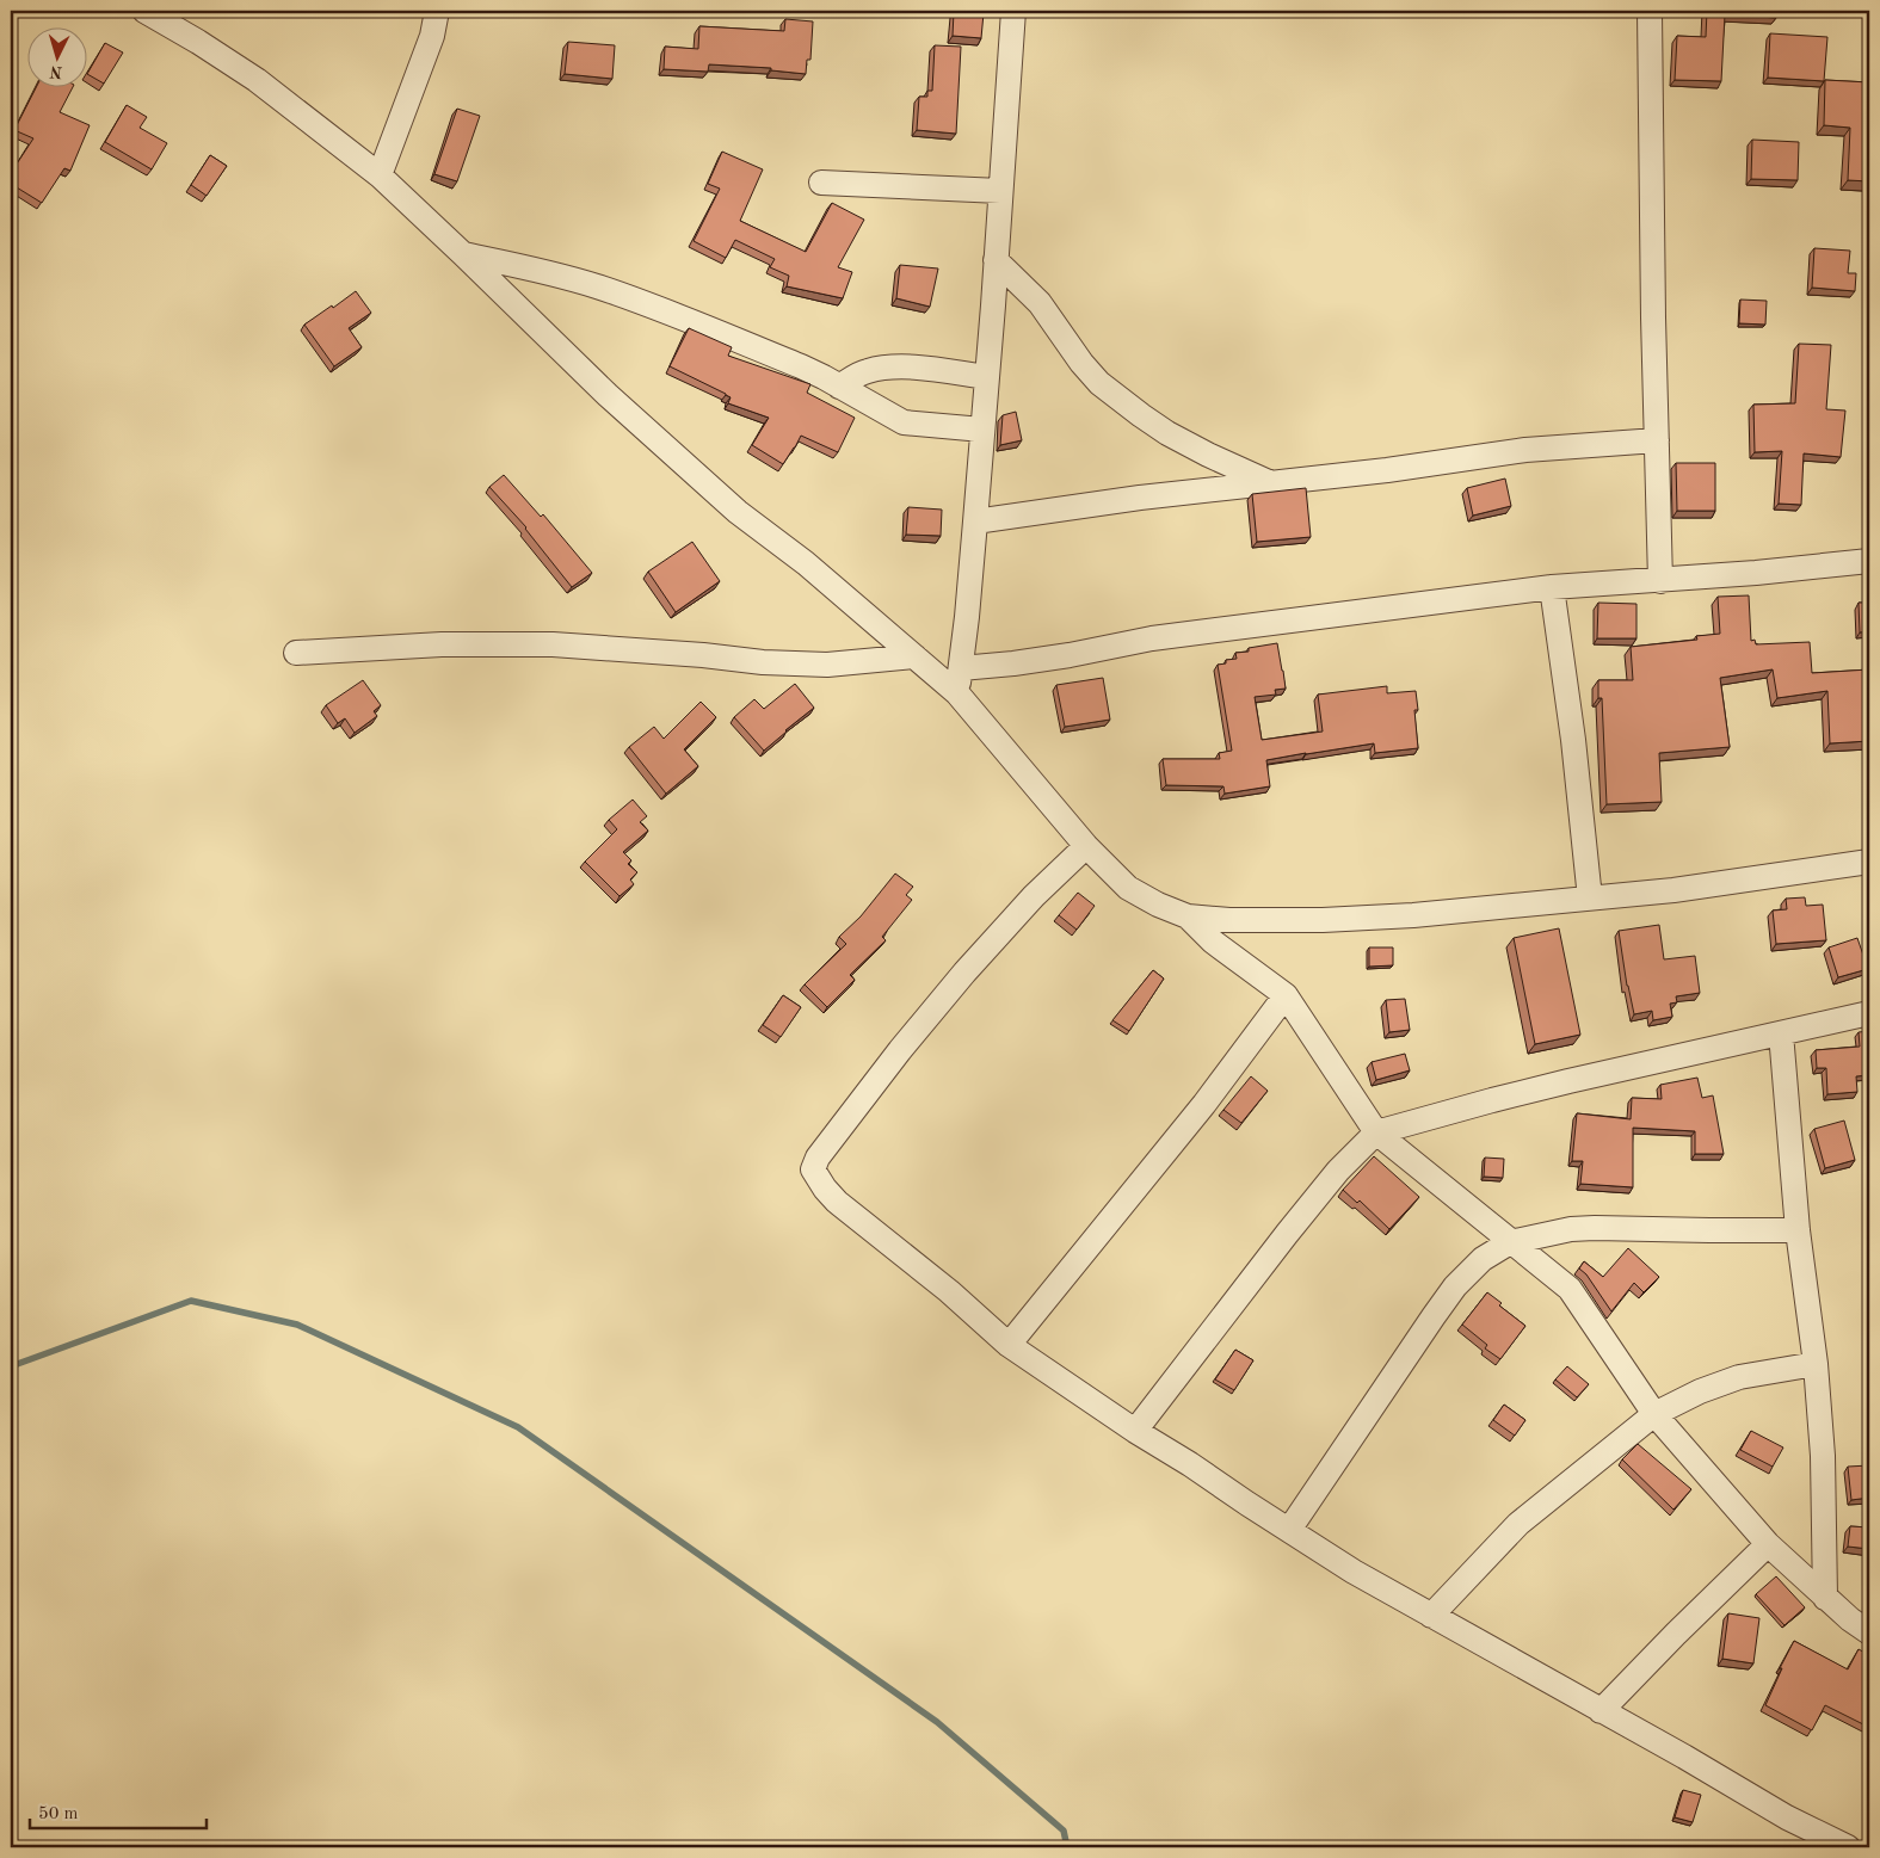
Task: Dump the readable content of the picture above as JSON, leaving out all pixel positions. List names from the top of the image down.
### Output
{
  "scale_bar": "50 m",
  "north": "bottom"
}
